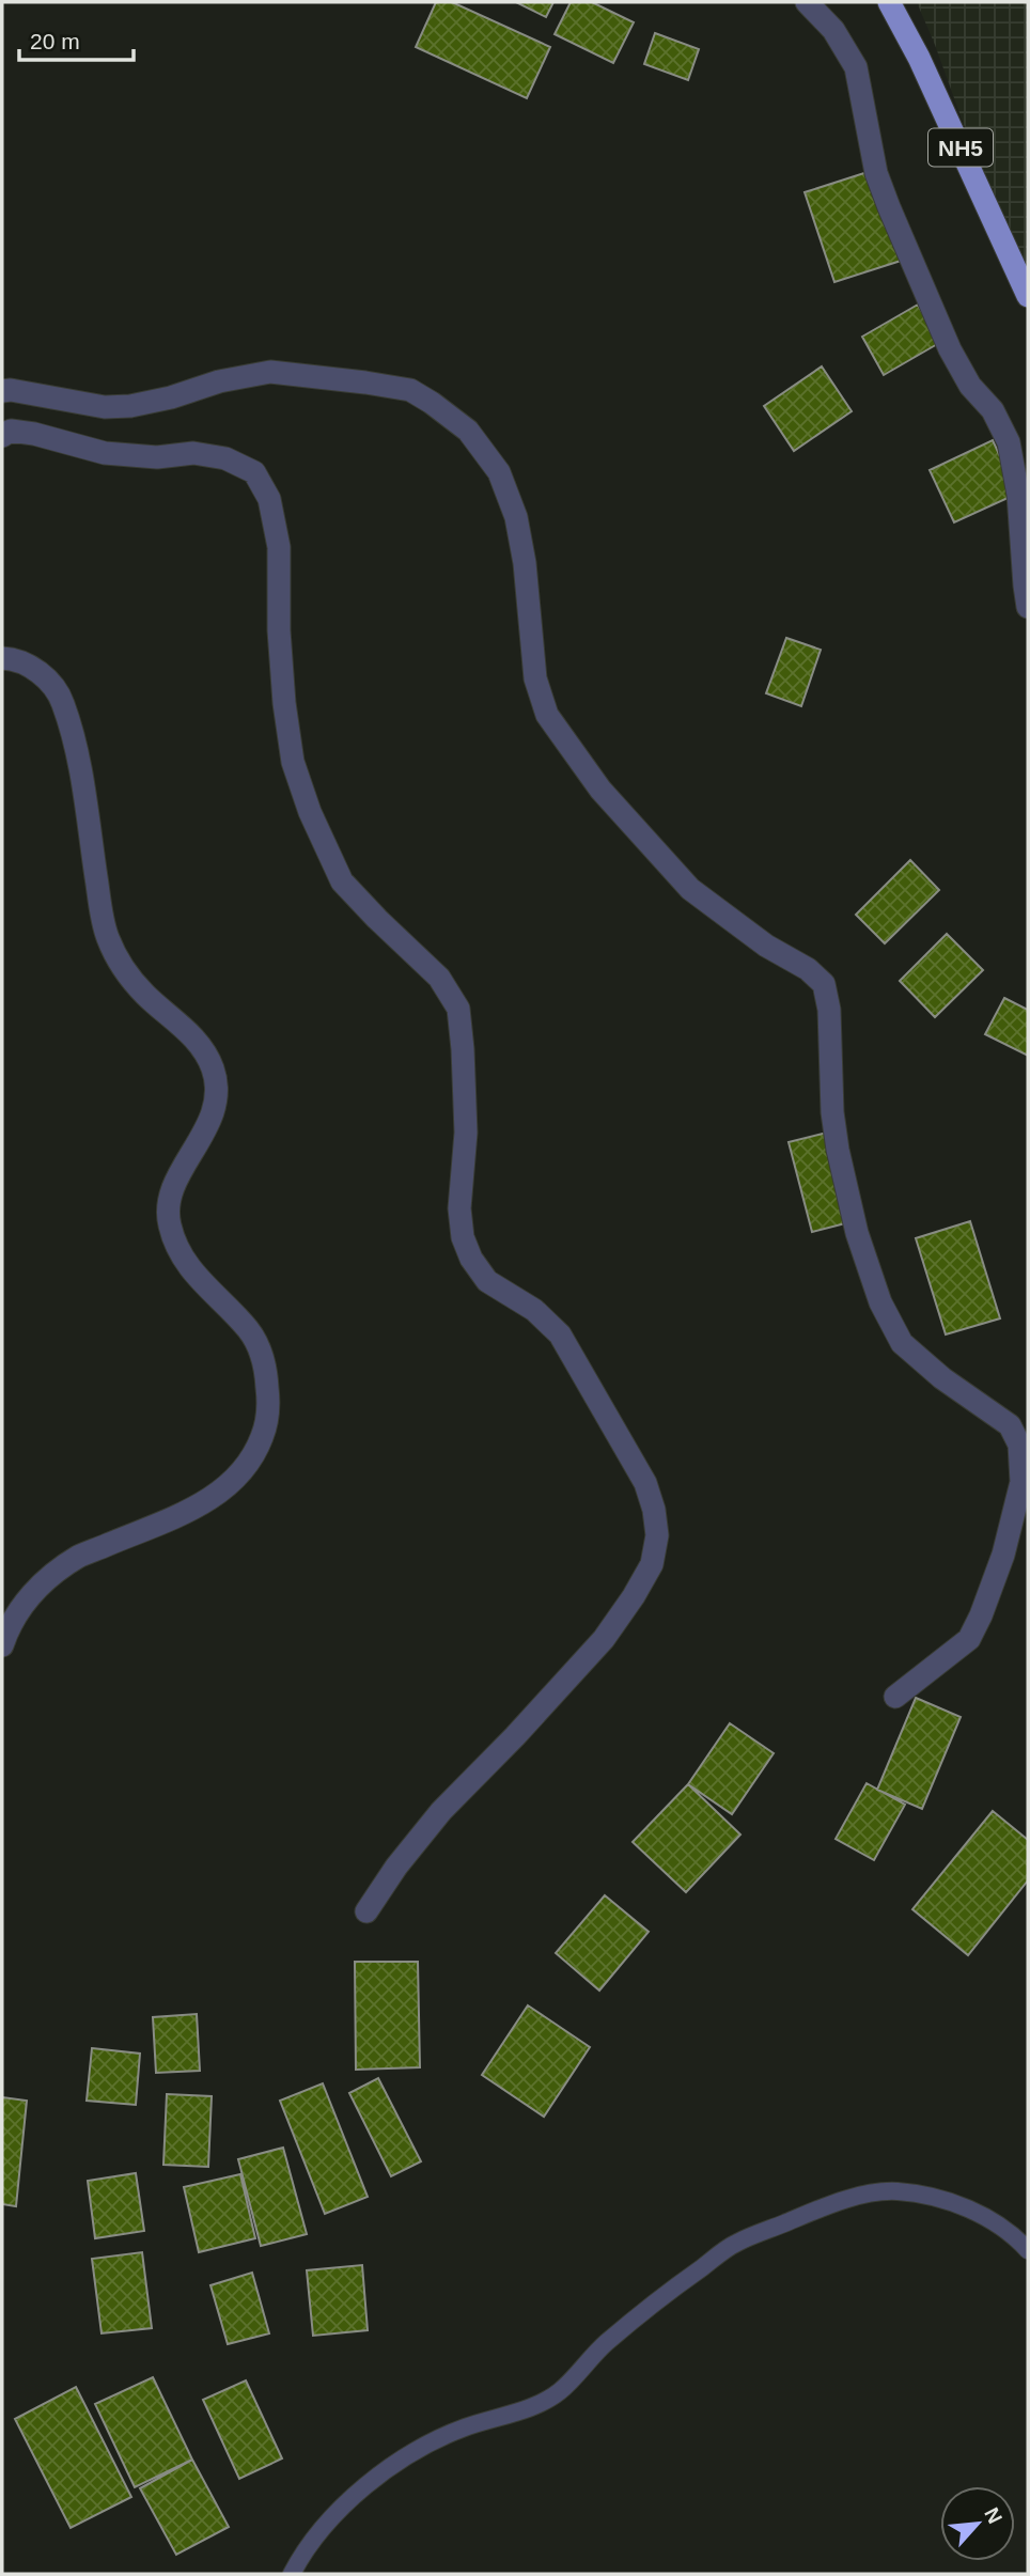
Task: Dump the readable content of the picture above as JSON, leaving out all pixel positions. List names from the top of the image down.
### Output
{
  "streets": {
    "highway": ["NH5"]
  },
  "scale_bar": "20 m",
  "north": "top right"
}
